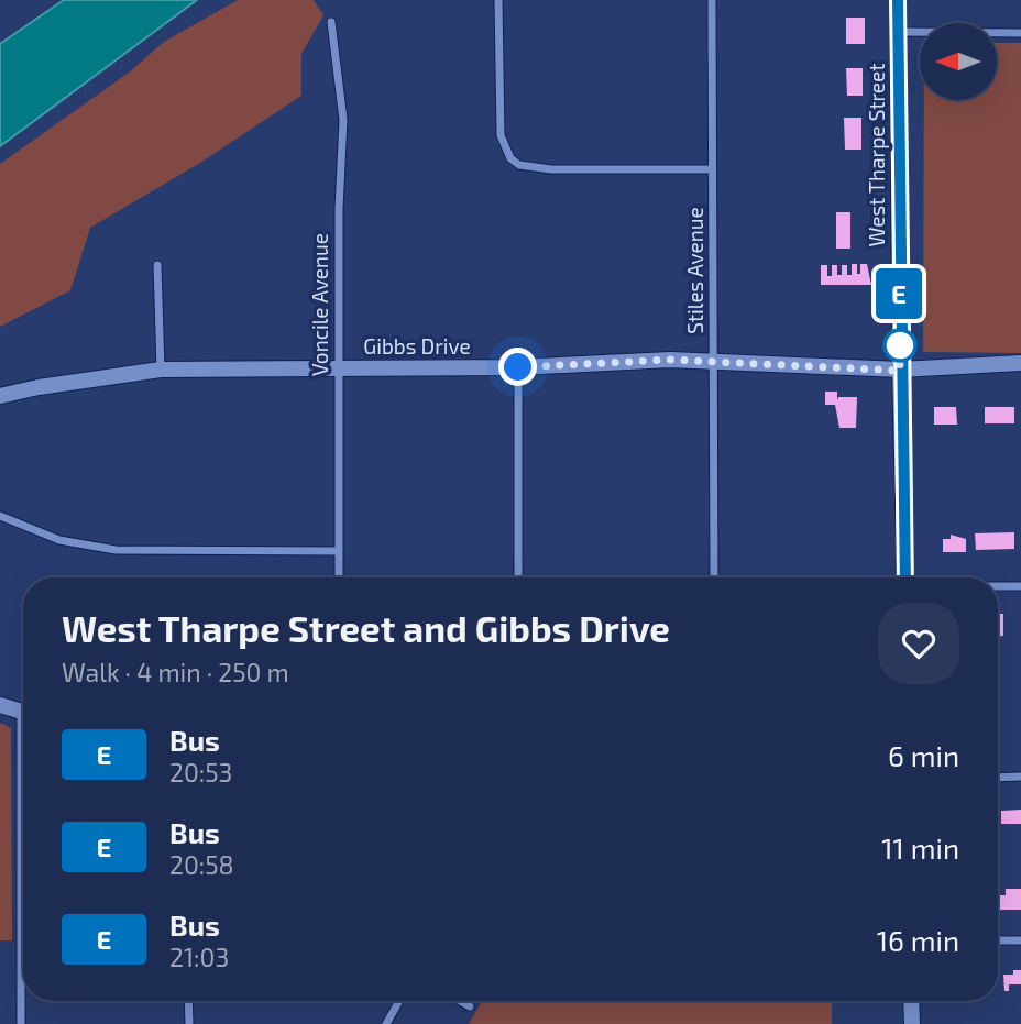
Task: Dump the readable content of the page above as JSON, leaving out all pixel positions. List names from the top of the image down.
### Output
{
  "streets": {
    "street": [
      "West Tharpe Street",
      "Stiles Avenue",
      "Voncile Avenue",
      "Gibbs Drive"
    ]
  },
  "crossings": [
    ["West Tharpe Street", "Gibbs Drive"],
    ["Stiles Avenue", "Gibbs Drive"],
    ["Voncile Avenue", "Gibbs Drive"]
  ],
  "lines": ["bus line E"],
  "north": "left",
  "page": {
    "on_map": "E",
    "heading": ["West Tharpe Street and Gibbs Drive", "Walk · 4 min · 250 m"],
    "list": [
      {
        "mark": "E",
        "name": "Bus",
        "note": "20:53",
        "value": "6 min"
      },
      {
        "mark": "E",
        "name": "Bus",
        "note": "20:58",
        "value": "11 min"
      },
      {
        "mark": "E",
        "name": "Bus",
        "note": "21:03",
        "value": "16 min"
      }
    ]
  }
}
